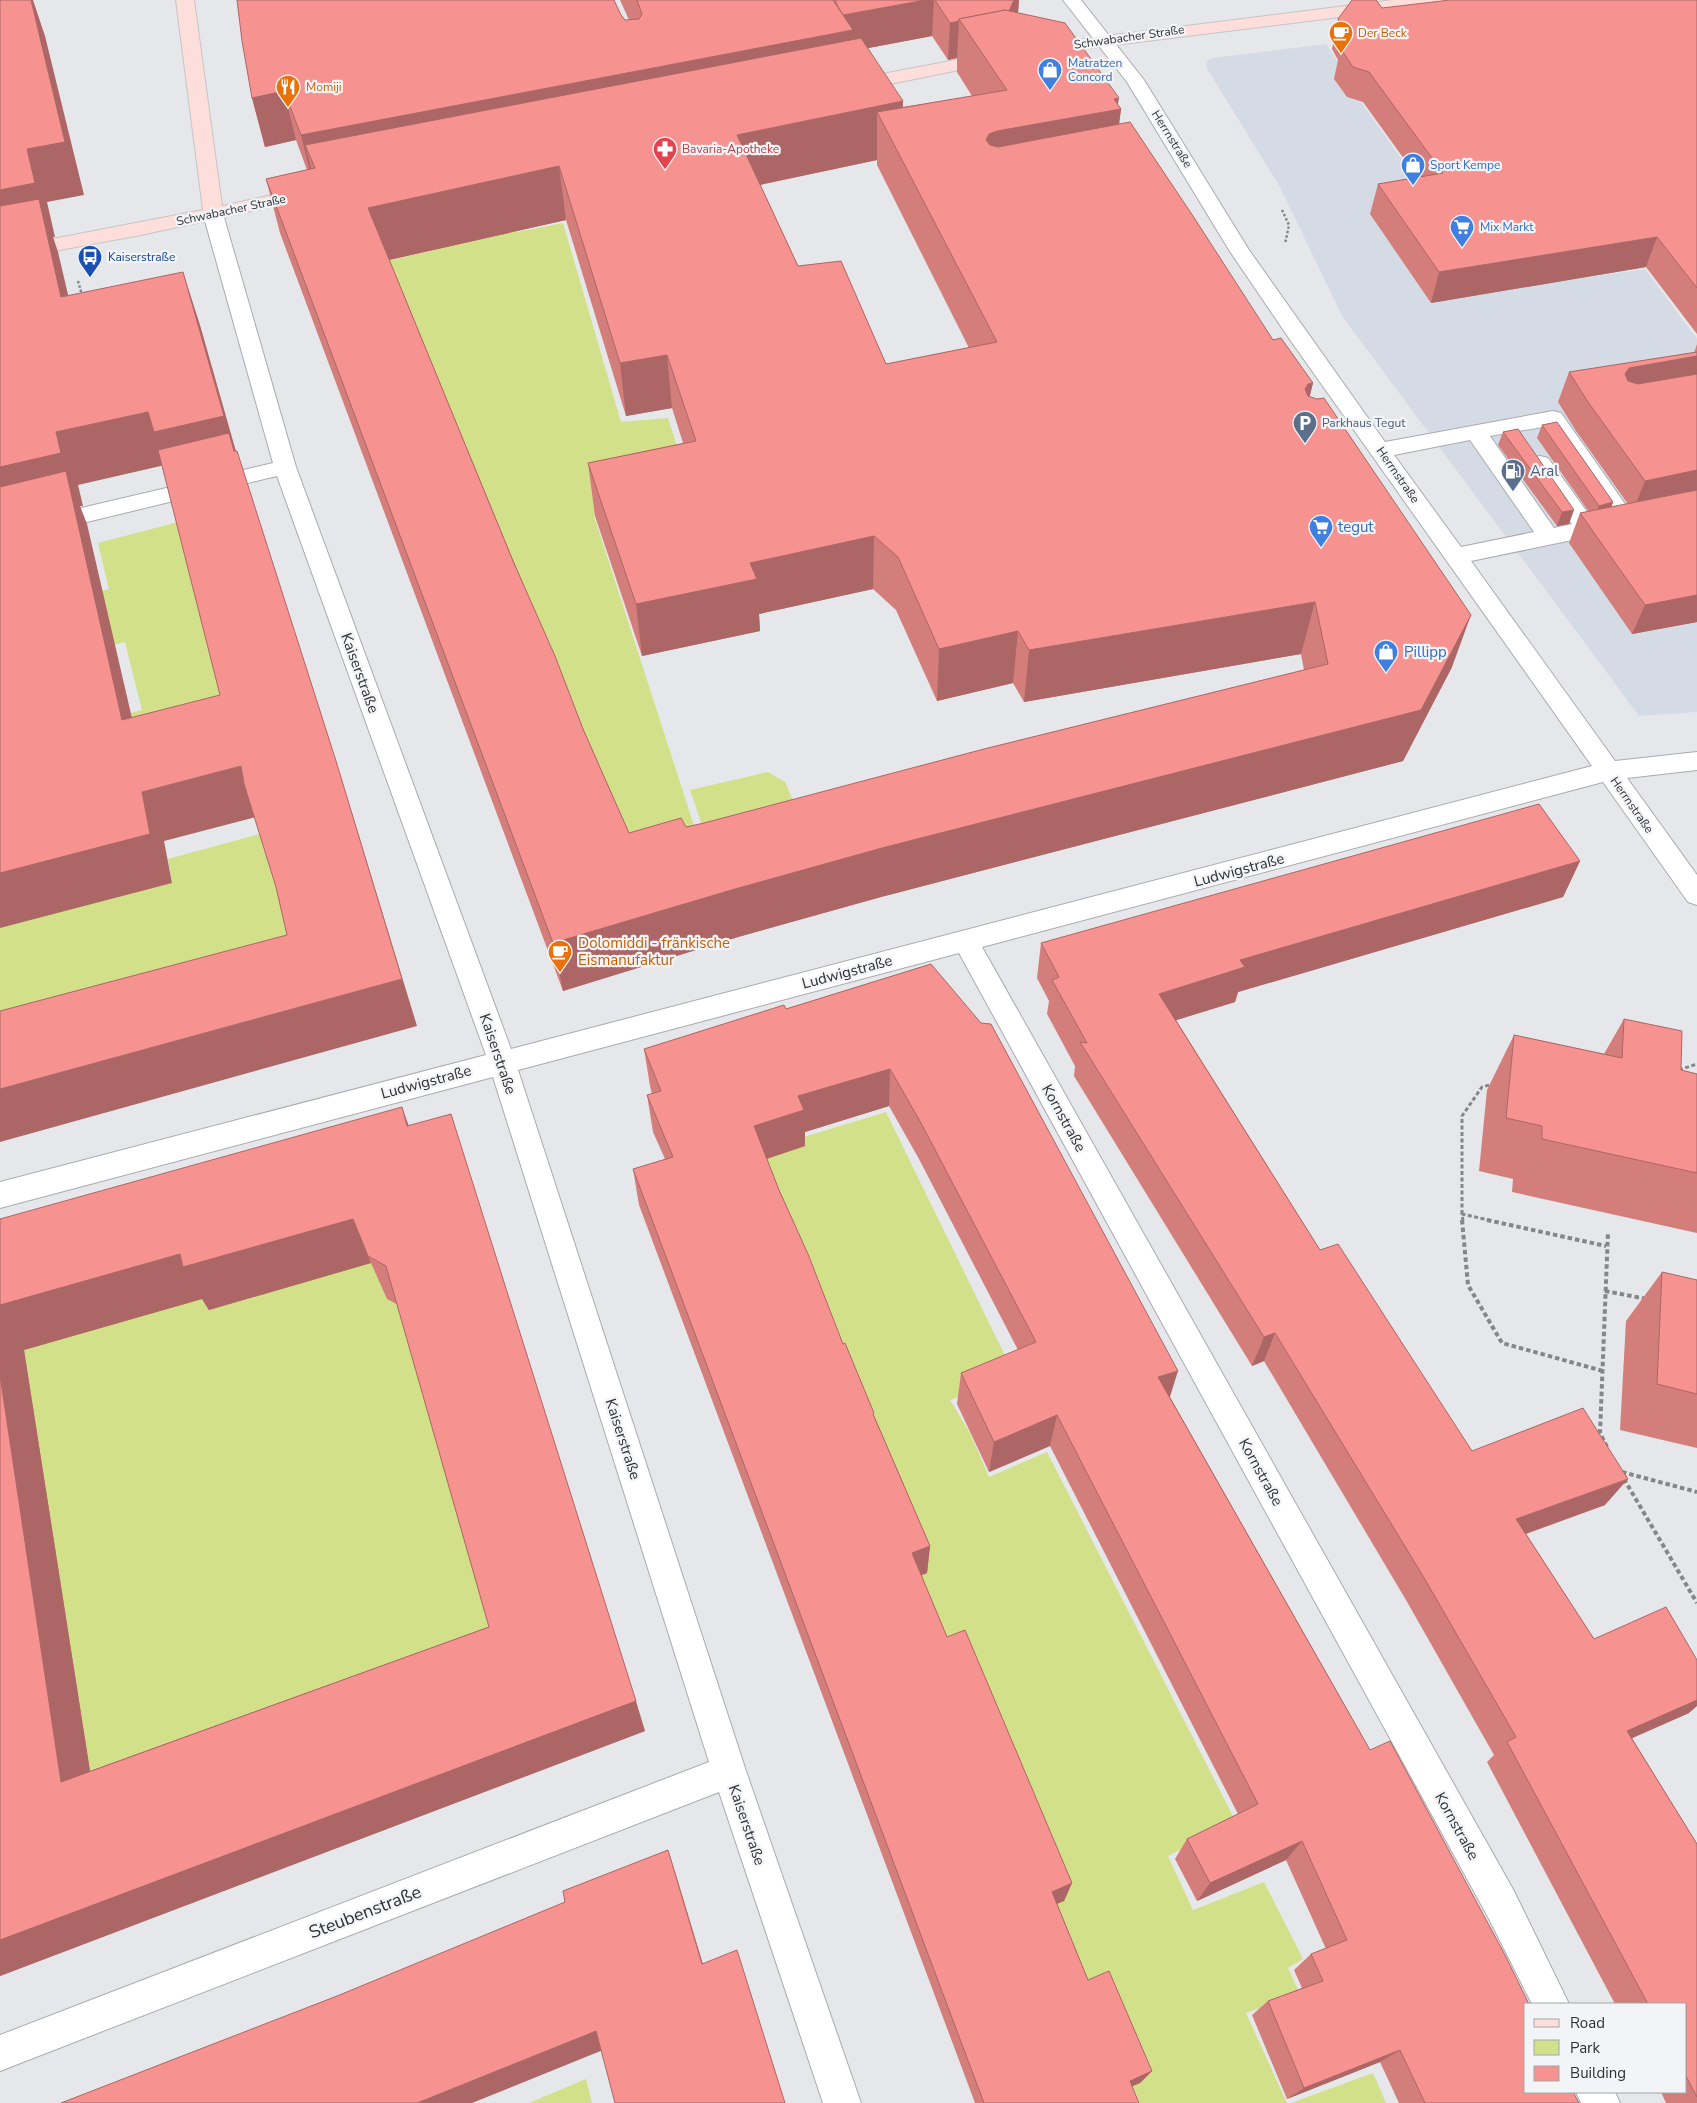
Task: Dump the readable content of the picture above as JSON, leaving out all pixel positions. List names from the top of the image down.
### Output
{
  "streets": {
    "main road": ["Schwabacher Straße", "Kaiserstraße"],
    "street": [
      "Herrnstraße",
      "Ludwigstraße",
      "Kornstraße",
      "Steubenstraße"
    ]
  },
  "crossings": [
    ["Schwabacher Straße", "Herrnstraße"],
    ["Schwabacher Straße", "Kaiserstraße"],
    ["Herrnstraße", "Ludwigstraße"],
    ["Kaiserstraße", "Ludwigstraße"],
    ["Kaiserstraße", "Steubenstraße"],
    ["Ludwigstraße", "Kornstraße"]
  ],
  "places": {
    "cafe": ["Der Beck", "Dolomiddi - fränkische Eismanufaktur"],
    "shop": ["Matratzen Concord", "Sport Kempe", "Pillipp"],
    "restaurant": ["Momiji"],
    "pharmacy": ["Bavaria-Apotheke"],
    "supermarket": ["Mix Markt", "tegut"],
    "bus stop": ["Kaiserstraße"],
    "parking": ["Parkhaus Tegut"],
    "fuel station": ["Aral"]
  },
  "legend": ["Road", "Park", "Building"]
}
